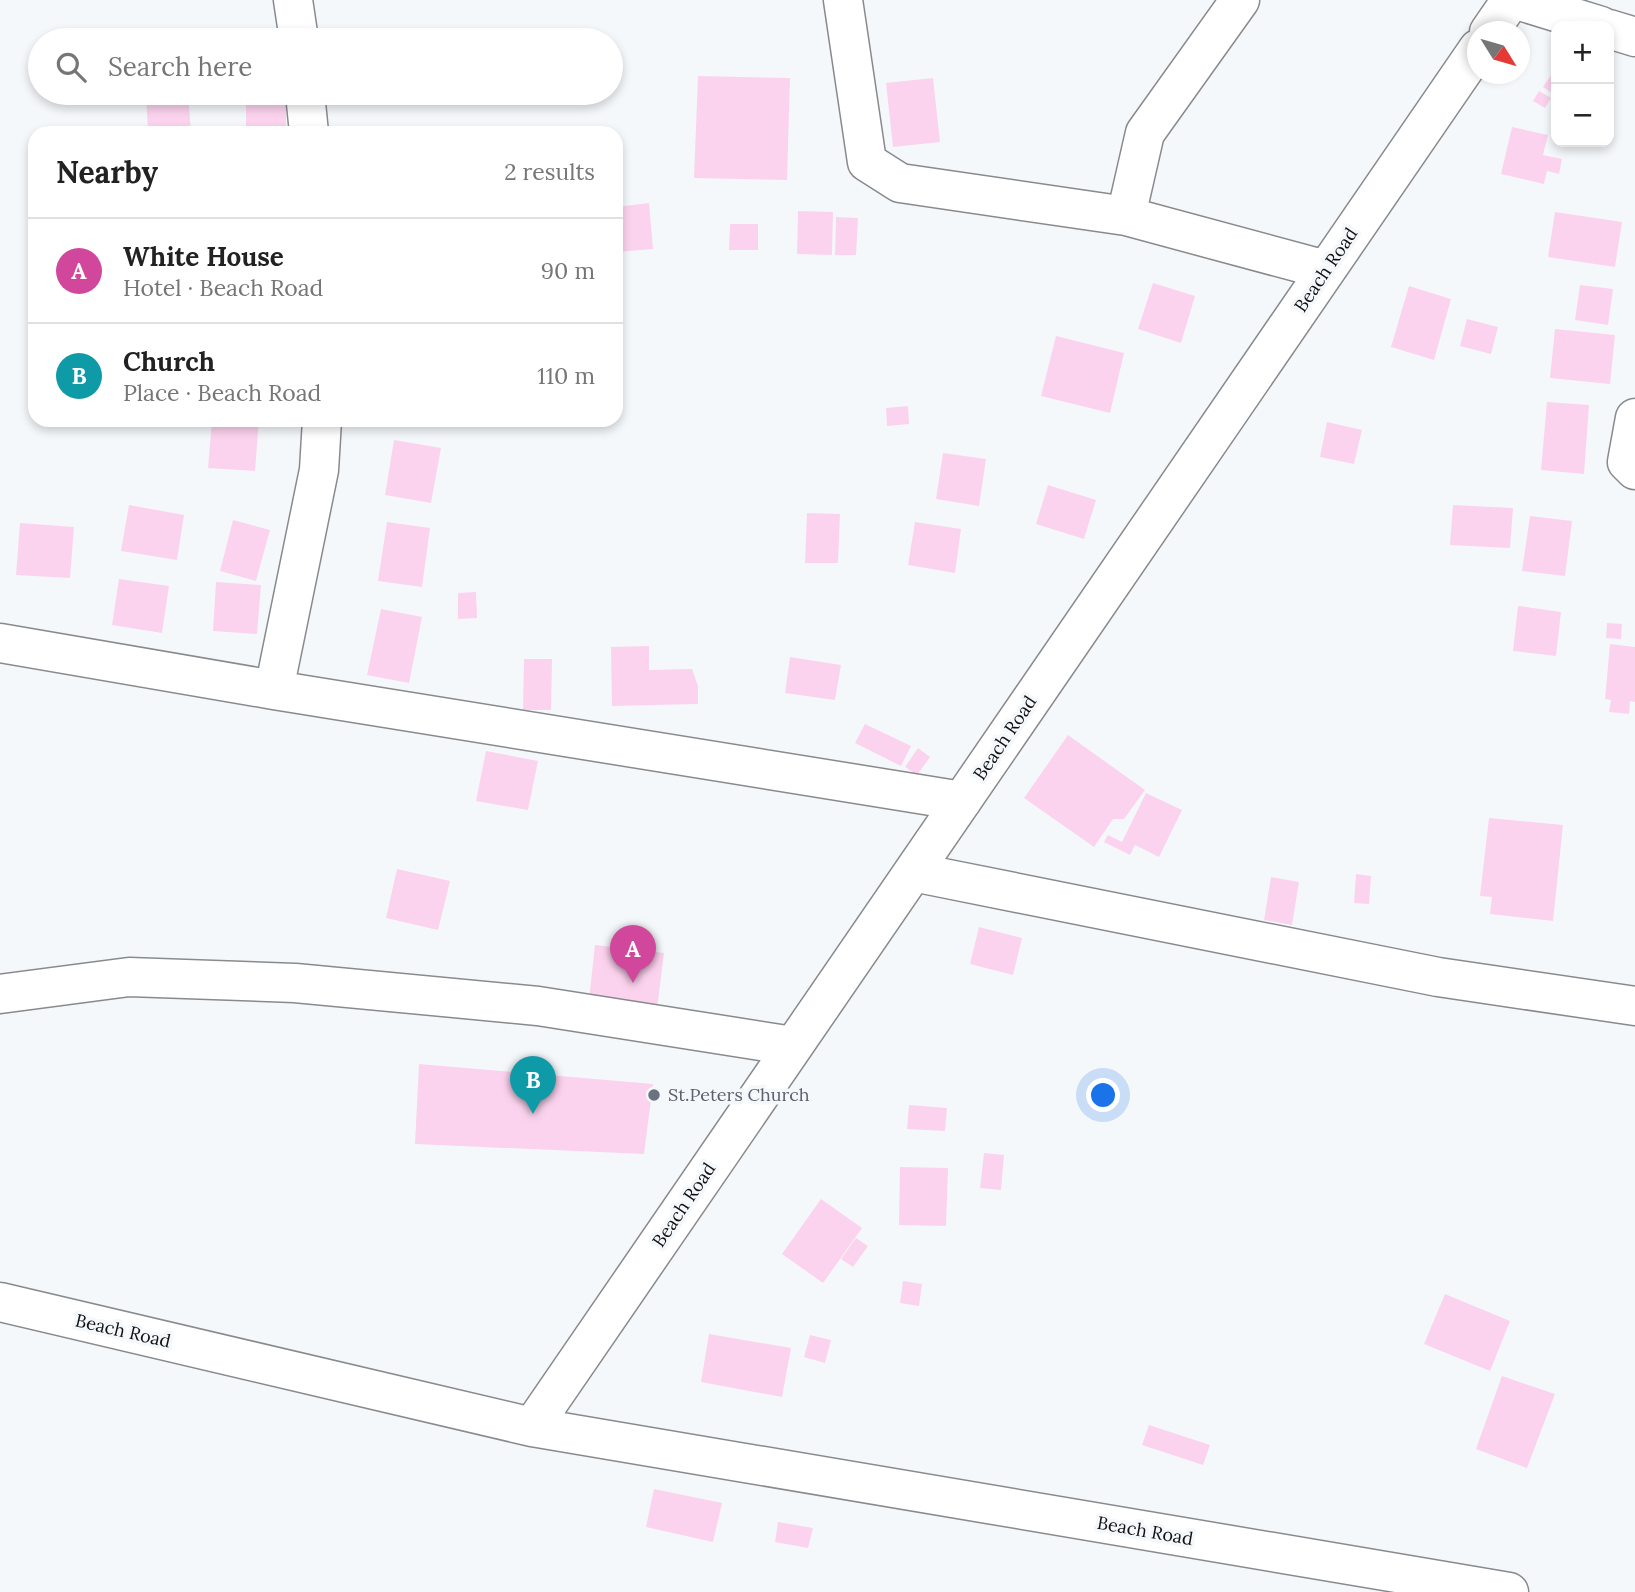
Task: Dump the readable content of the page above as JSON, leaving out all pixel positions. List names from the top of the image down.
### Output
{
  "streets": {
    "street": ["Beach Road"]
  },
  "places": ["St.Peters Church"],
  "north": "bottom right",
  "page": {
    "map_buttons": ["+", "−"],
    "search": "Search here",
    "heading": ["Nearby", "2 results"],
    "list": [
      {
        "mark": "A",
        "name": "White House",
        "note": "Hotel · Beach Road",
        "value": "90 m"
      },
      {
        "mark": "B",
        "name": "Church",
        "note": "Place · Beach Road",
        "value": "110 m"
      }
    ],
    "pins": ["A", "B"]
  }
}
